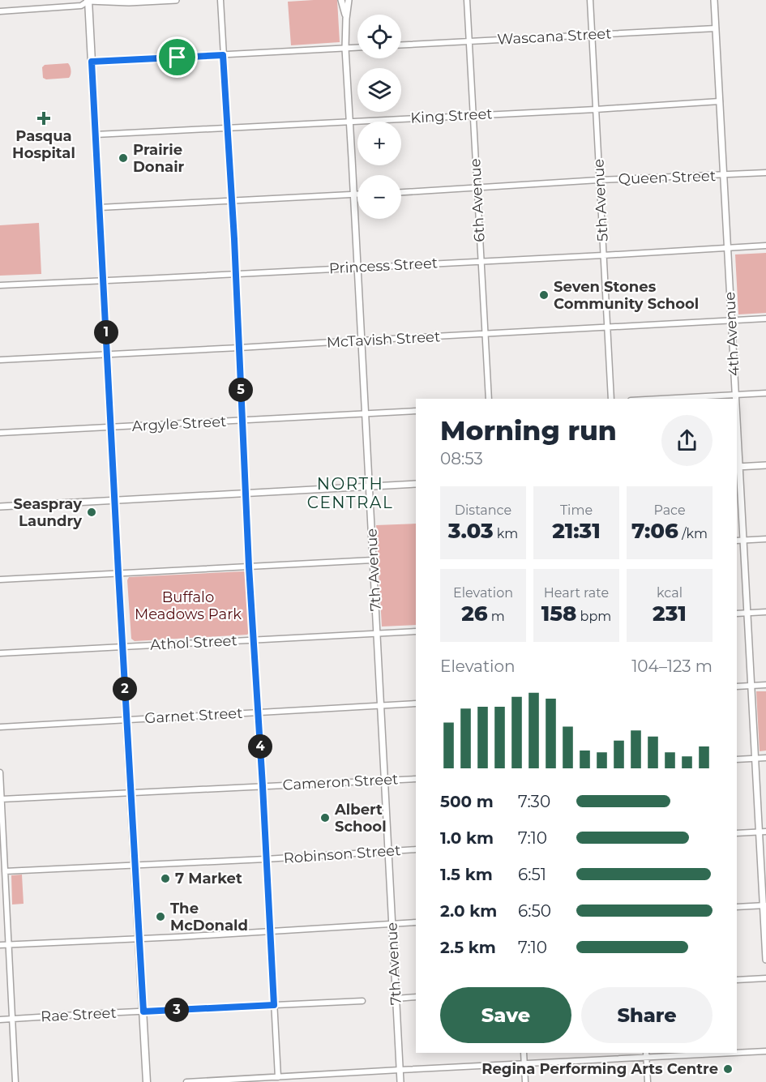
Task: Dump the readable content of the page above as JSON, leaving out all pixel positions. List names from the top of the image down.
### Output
{
  "streets": {
    "street": [
      "Wascana Street",
      "King Street",
      "Queen Street",
      "6th Avenue",
      "5th Avenue",
      "Princess Street",
      "4th Avenue",
      "McTavish Street",
      "Argyle Street",
      "7th Avenue",
      "Athol Street",
      "Garnet Street",
      "Cameron Street",
      "Robinson Street",
      "Rae Street"
    ]
  },
  "crossings": [
    ["Wascana Street", "6th Avenue"],
    ["Wascana Street", "5th Avenue"],
    ["Wascana Street", "4th Avenue"],
    ["King Street", "6th Avenue"],
    ["King Street", "5th Avenue"],
    ["King Street", "4th Avenue"],
    ["King Street", "7th Avenue"],
    ["Queen Street", "6th Avenue"],
    ["Queen Street", "5th Avenue"],
    ["Queen Street", "4th Avenue"],
    ["6th Avenue", "Princess Street"],
    ["6th Avenue", "McTavish Street"],
    ["5th Avenue", "Princess Street"],
    ["5th Avenue", "McTavish Street"],
    ["Princess Street", "4th Avenue"],
    ["Princess Street", "7th Avenue"],
    ["4th Avenue", "McTavish Street"],
    ["McTavish Street", "7th Avenue"],
    ["Argyle Street", "7th Avenue"],
    ["7th Avenue", "Athol Street"],
    ["7th Avenue", "Garnet Street"],
    ["7th Avenue", "Cameron Street"],
    ["7th Avenue", "Robinson Street"]
  ],
  "districts": ["NORTH CENTRAL"],
  "parks": ["Buffalo Meadows Park"],
  "places": {
    "health": ["Pasqua Hospital"],
    "other": [
      "Prairie Donair",
      "Seven Stones Community School",
      "Seaspray Laundry",
      "Albert School",
      "7 Market",
      "The McDonald",
      "Regina Performing Arts Centre"
    ]
  },
  "page": {
    "map_buttons": ["+", "−"],
    "pins": [
      "1",
      "5",
      "2",
      "4",
      "3"
    ],
    "heading": ["Morning run", "08:53"],
    "stats": [
      ["Distance", "3.03 km"],
      ["Time", "21:31"],
      ["Pace", "7:06 /km"],
      ["Elevation", "26 m"],
      ["Heart rate", "158 bpm"],
      ["kcal", "231"]
    ],
    "chart": ["Elevation", "104–123 m"],
    "list": [
      {
        "name": "500 m",
        "note": "7:30"
      },
      {
        "name": "1.0 km",
        "note": "7:10"
      },
      {
        "name": "1.5 km",
        "note": "6:51"
      },
      {
        "name": "2.0 km",
        "note": "6:50"
      },
      {
        "name": "2.5 km",
        "note": "7:10"
      }
    ],
    "buttons": ["Save", "Share"]
  }
}
